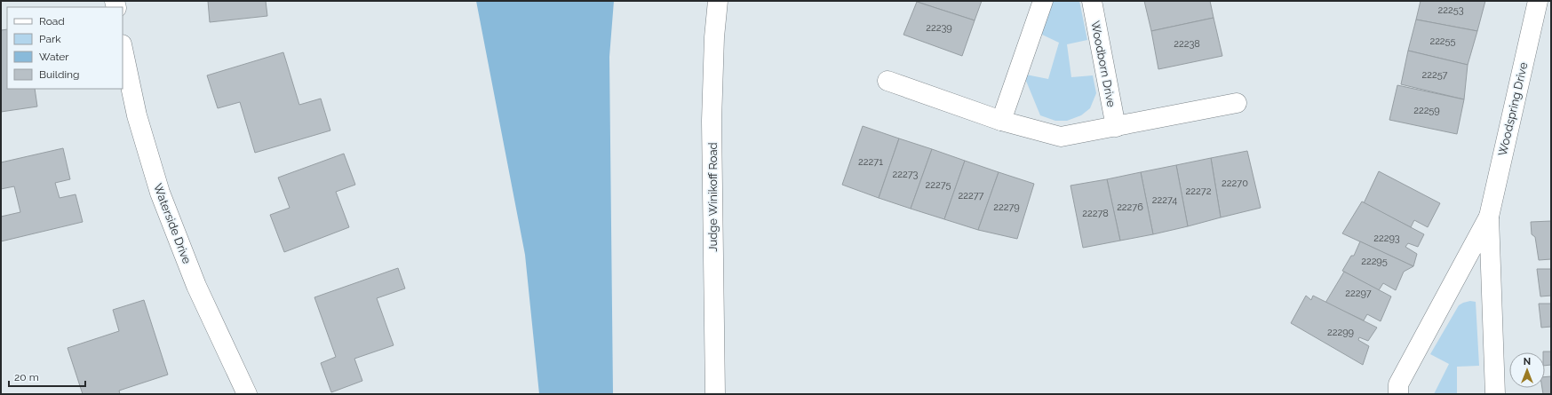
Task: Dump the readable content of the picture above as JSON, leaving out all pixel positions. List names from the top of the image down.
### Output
{
  "streets": {
    "street": [
      "Woodborn Drive",
      "Woodspring Drive",
      "Judge Winikoff Road",
      "Waterside Drive"
    ]
  },
  "house_numbers": [
    "22253",
    "22239",
    "22255",
    "22238",
    "22257",
    "22259",
    "22271",
    "22273",
    "22270",
    "22275",
    "22272",
    "22277",
    "22274",
    "22279",
    "22276",
    "22278",
    "22293",
    "22295",
    "22297",
    "22299"
  ],
  "legend": [
    "Road",
    "Park",
    "Water",
    "Building"
  ],
  "scale_bar": "20 m",
  "north": "top"
}
